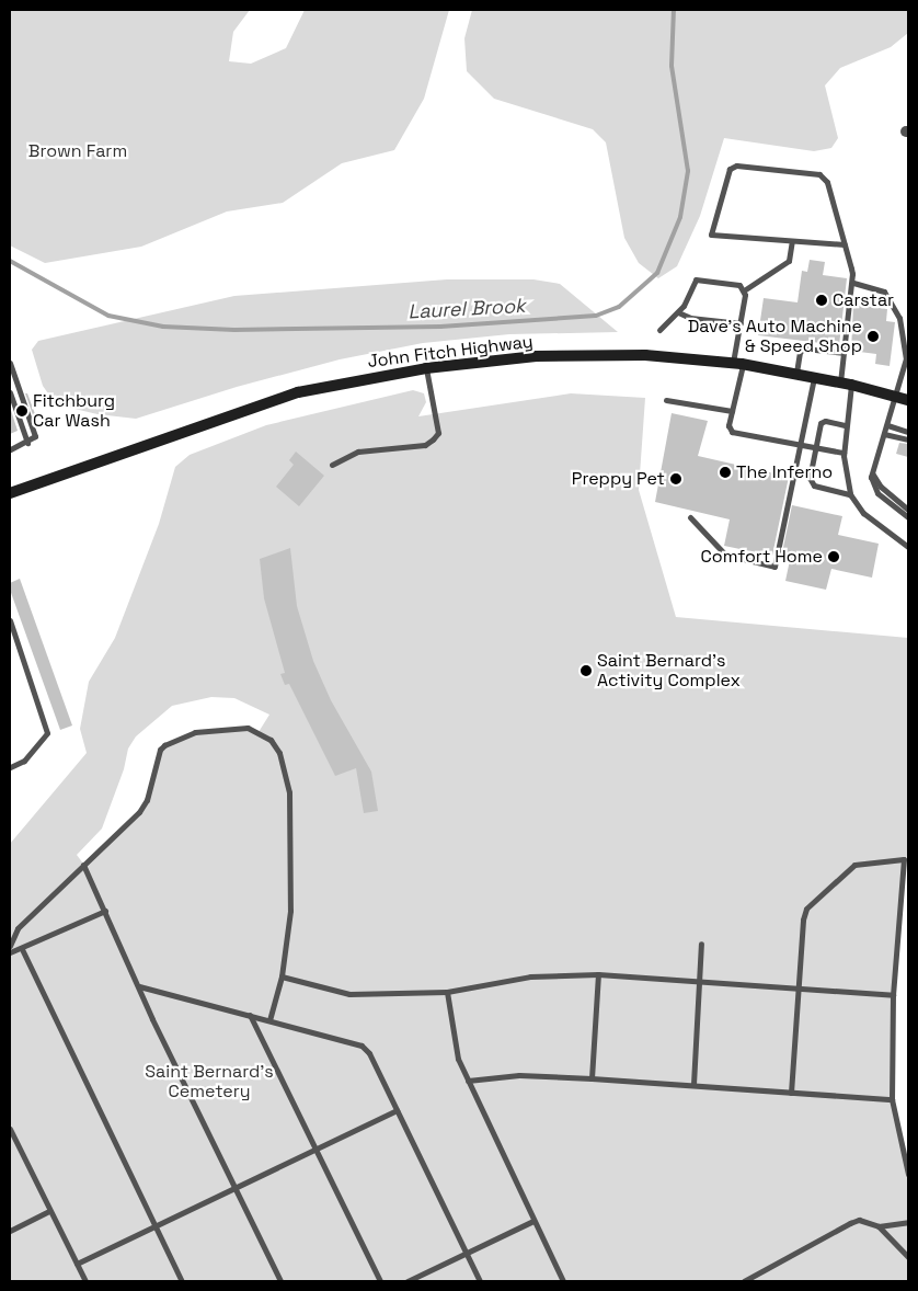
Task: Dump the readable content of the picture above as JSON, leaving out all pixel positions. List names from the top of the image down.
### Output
{
  "streets": {
    "main road": ["John Fitch Highway"]
  },
  "water": ["Laurel Brook"],
  "parks": ["Brown Farm", "Saint Bernard's Cemetery"],
  "places": [
    "Carstar",
    "Dave's Auto Machine & Speed Shop",
    "Fitchburg Car Wash",
    "The Inferno",
    "Preppy Pet",
    "Comfort Home",
    "Saint Bernard's Activity Complex"
  ]
}
